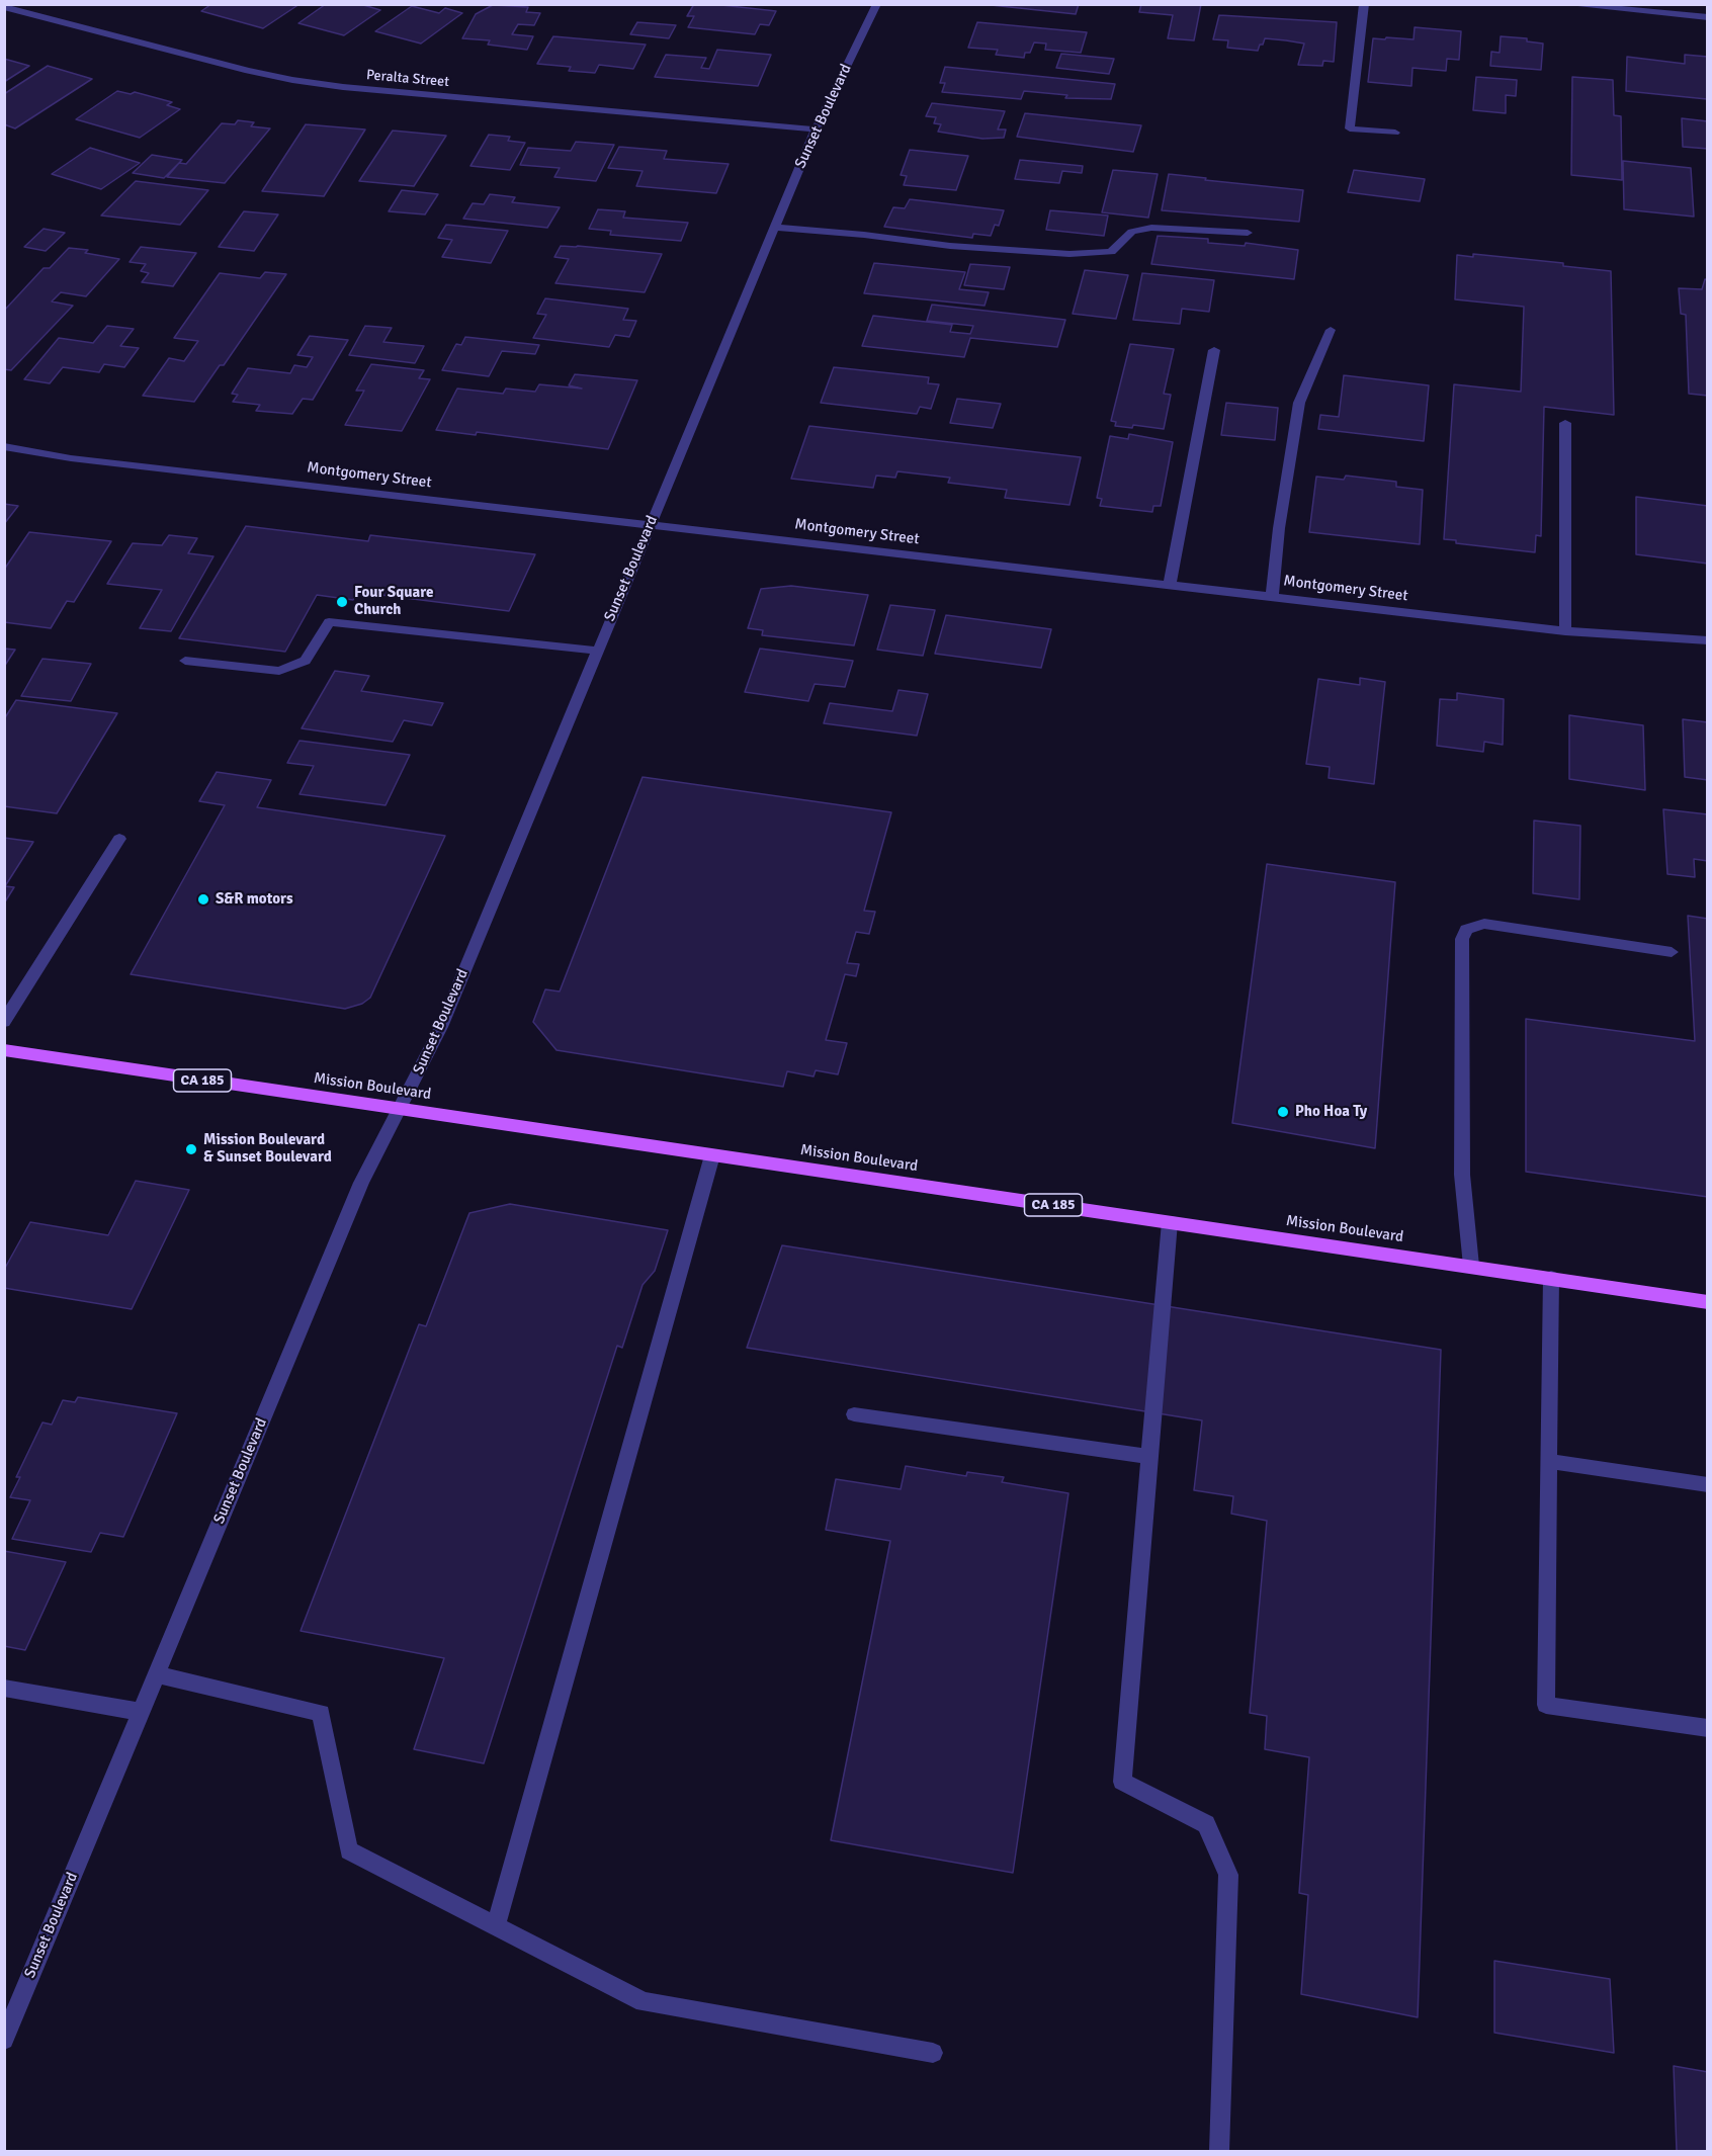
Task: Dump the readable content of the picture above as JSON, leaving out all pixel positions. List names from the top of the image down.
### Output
{
  "streets": {
    "main road": ["CA 185", "Mission Boulevard"],
    "street": ["Peralta Street", "Sunset Boulevard", "Montgomery Street"]
  },
  "crossings": [
    ["Peralta Street", "Sunset Boulevard"],
    ["Sunset Boulevard", "Montgomery Street"],
    ["Sunset Boulevard", "Mission Boulevard"]
  ],
  "places": [
    "Four Square Church",
    "S&R motors",
    "Pho Hoa Ty",
    "Mission Boulevard & Sunset Boulevard"
  ]
}
